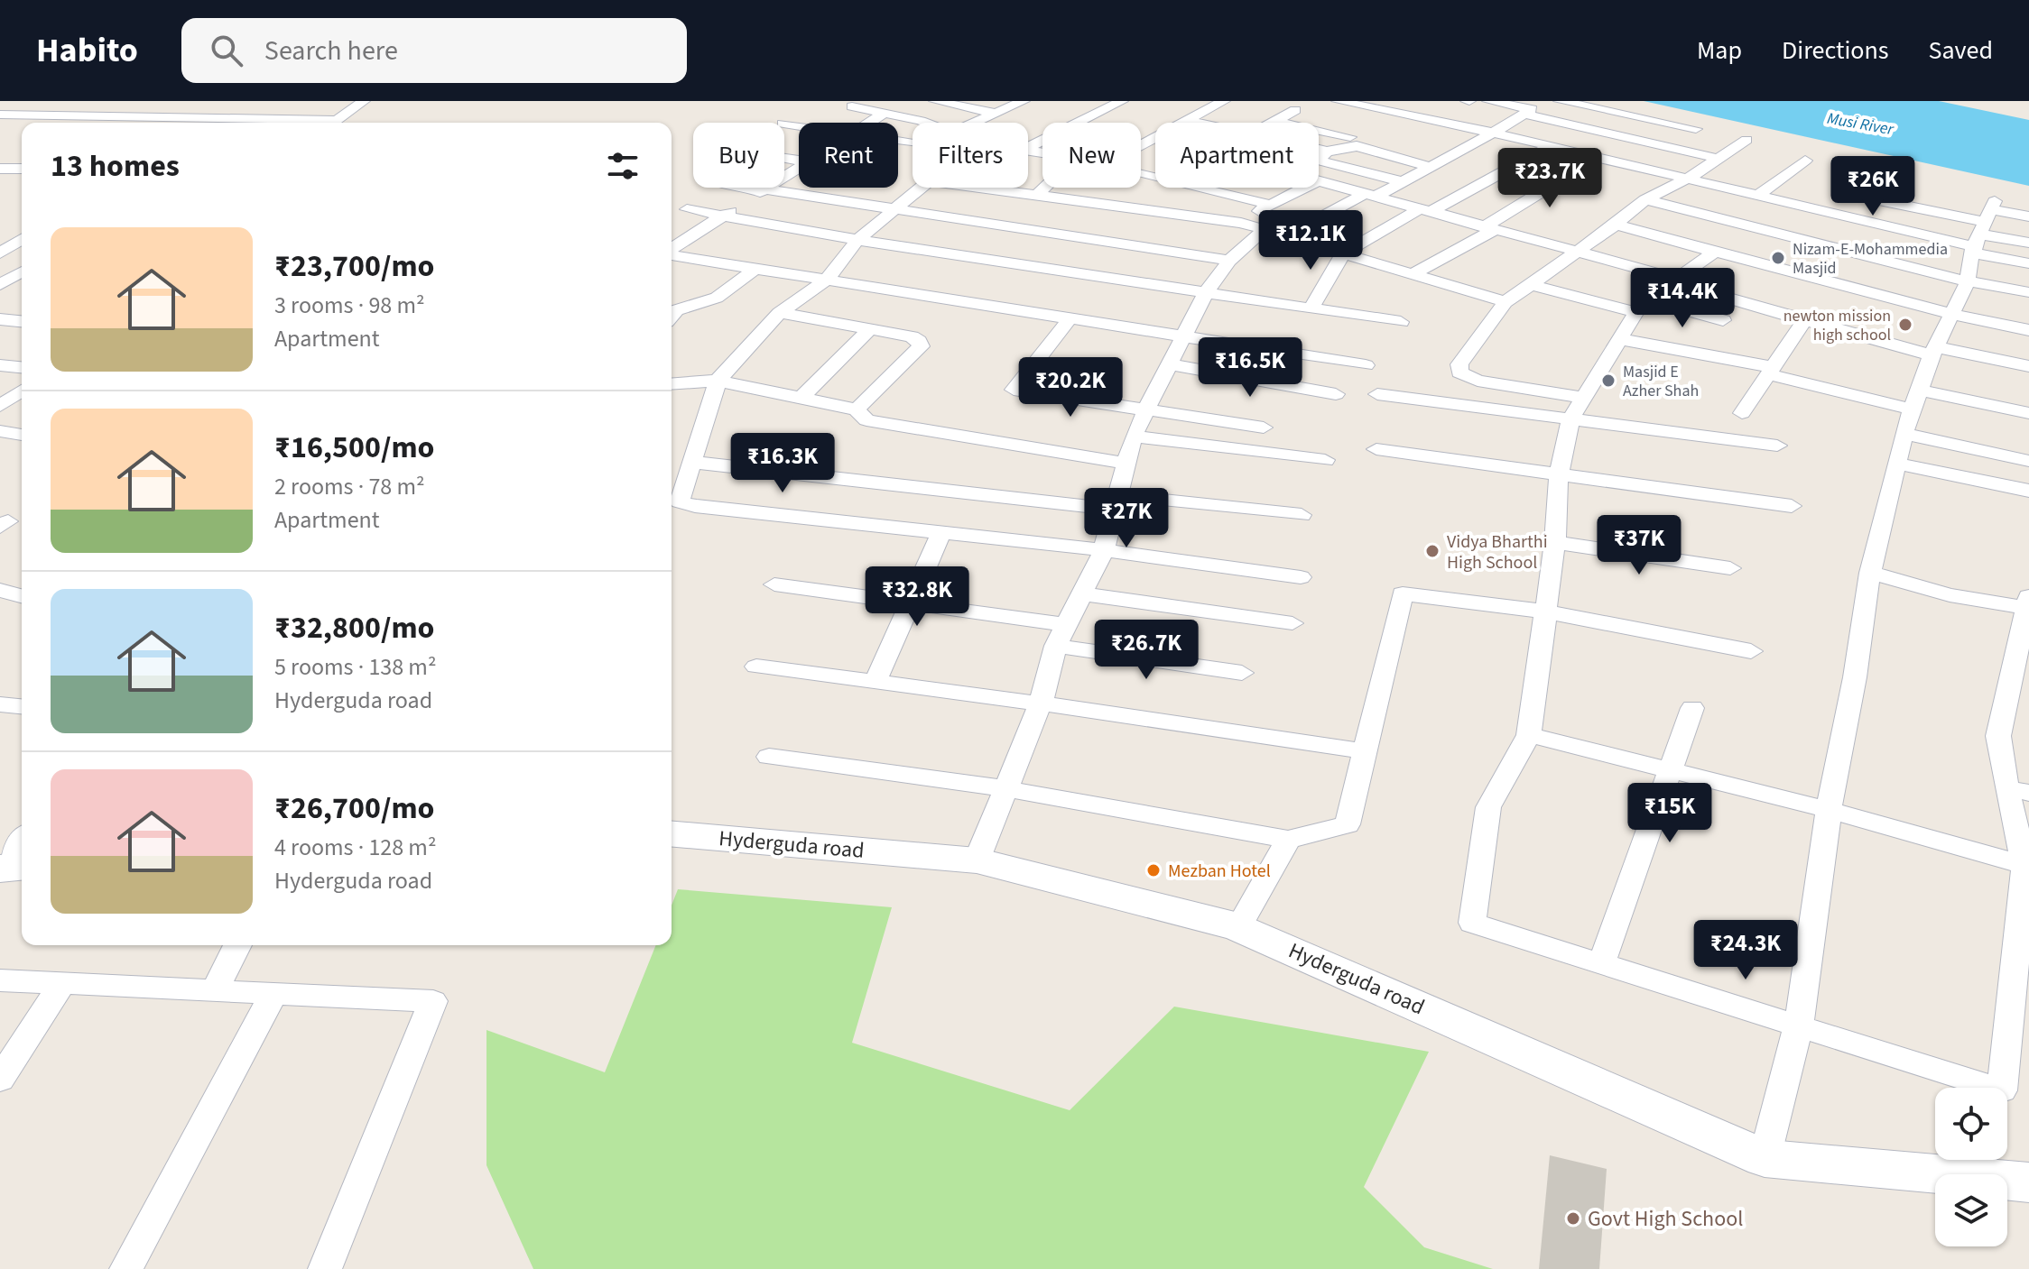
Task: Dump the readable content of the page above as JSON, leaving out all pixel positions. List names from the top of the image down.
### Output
{
  "streets": {
    "street": ["Hyderguda road"]
  },
  "water": ["Musi River"],
  "places": [
    "Nizam-E-Mohammedia Masjid",
    "newton mission high school",
    "Masjid E Azher Shah",
    "Vidya Bharthi High School",
    "Mezban Hotel",
    "Govt High School"
  ],
  "page": {
    "header": "Habito",
    "search": "Search here",
    "nav": ["Map", "Directions", "Saved"],
    "chip": [
      "Buy",
      "Rent",
      "Filters",
      "New",
      "Apartment"
    ],
    "heading": "13 homes",
    "price": [
      "₹23.7K",
      "₹26K",
      "₹12.1K",
      "₹14.4K",
      "₹16.5K",
      "₹20.2K",
      "₹16.3K",
      "₹27K",
      "₹37K",
      "₹32.8K",
      "₹26.7K",
      "₹15K",
      "₹24.3K"
    ],
    "list": [
      {
        "name": "₹23,700/mo",
        "note": "3 rooms · 98 m² · Apartment"
      },
      {
        "name": "₹16,500/mo",
        "note": "2 rooms · 78 m² · Apartment"
      },
      {
        "name": "₹32,800/mo",
        "note": "5 rooms · 138 m² · Hyderguda road"
      },
      {
        "name": "₹26,700/mo",
        "note": "4 rooms · 128 m² · Hyderguda road"
      }
    ]
  }
}
